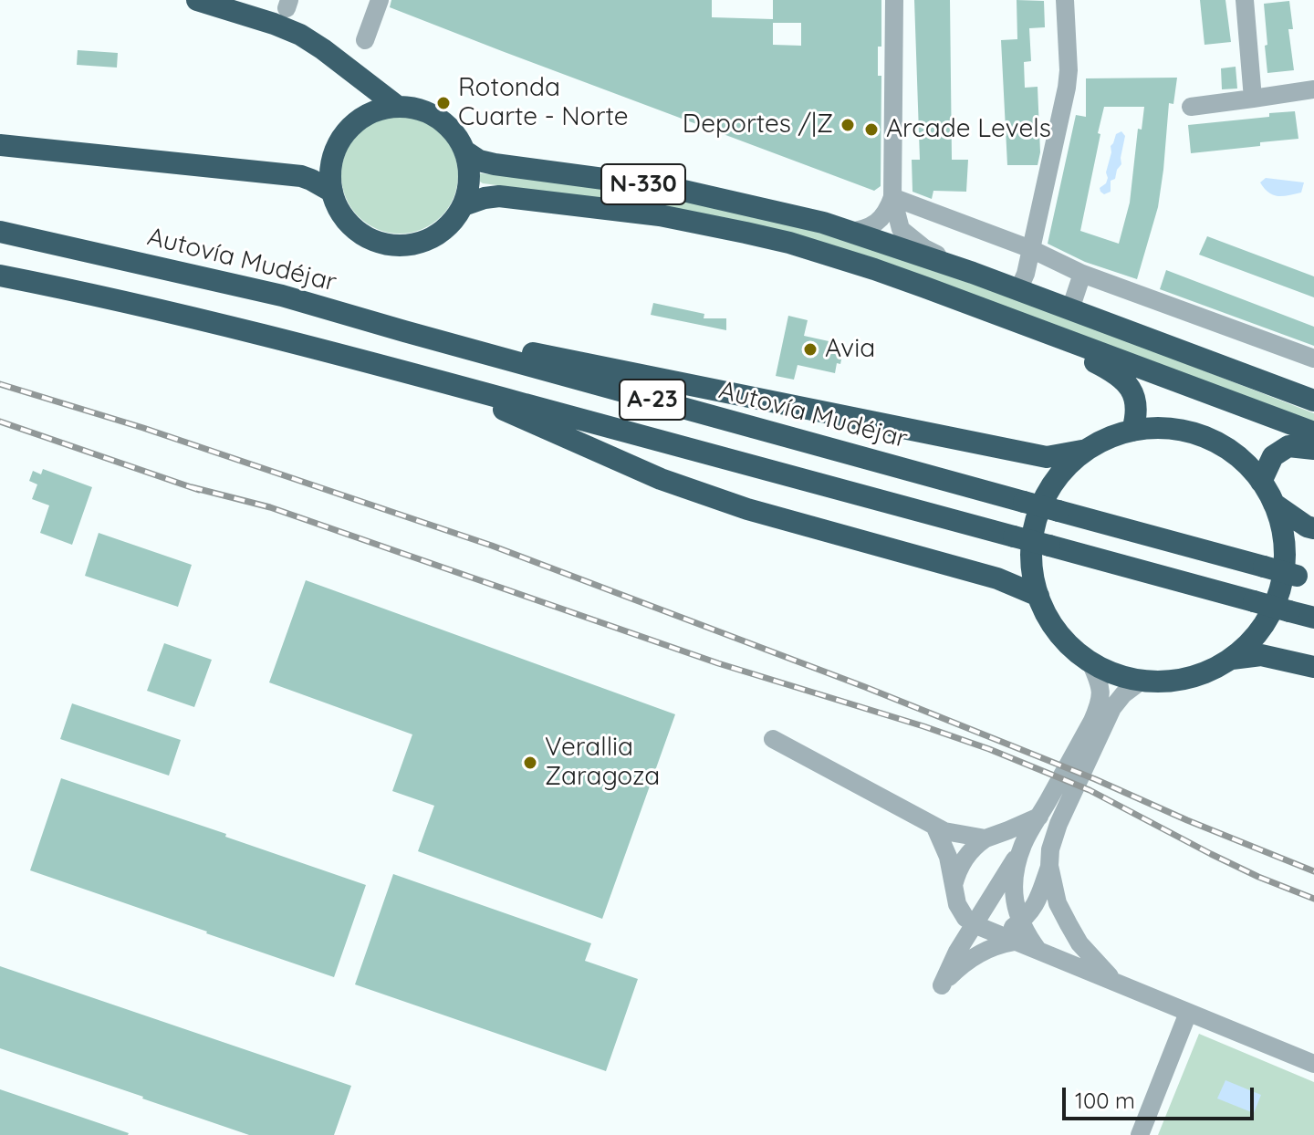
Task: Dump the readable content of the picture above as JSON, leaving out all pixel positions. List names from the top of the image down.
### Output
{
  "streets": {
    "highway": ["N-330", "Autovía Mudéjar", "A-23"]
  },
  "places": [
    "Rotonda Cuarte - Norte",
    "Deportes /|Z",
    "Arcade Levels",
    "Avia",
    "Verallia Zaragoza"
  ],
  "scale_bar": "100 m"
}
